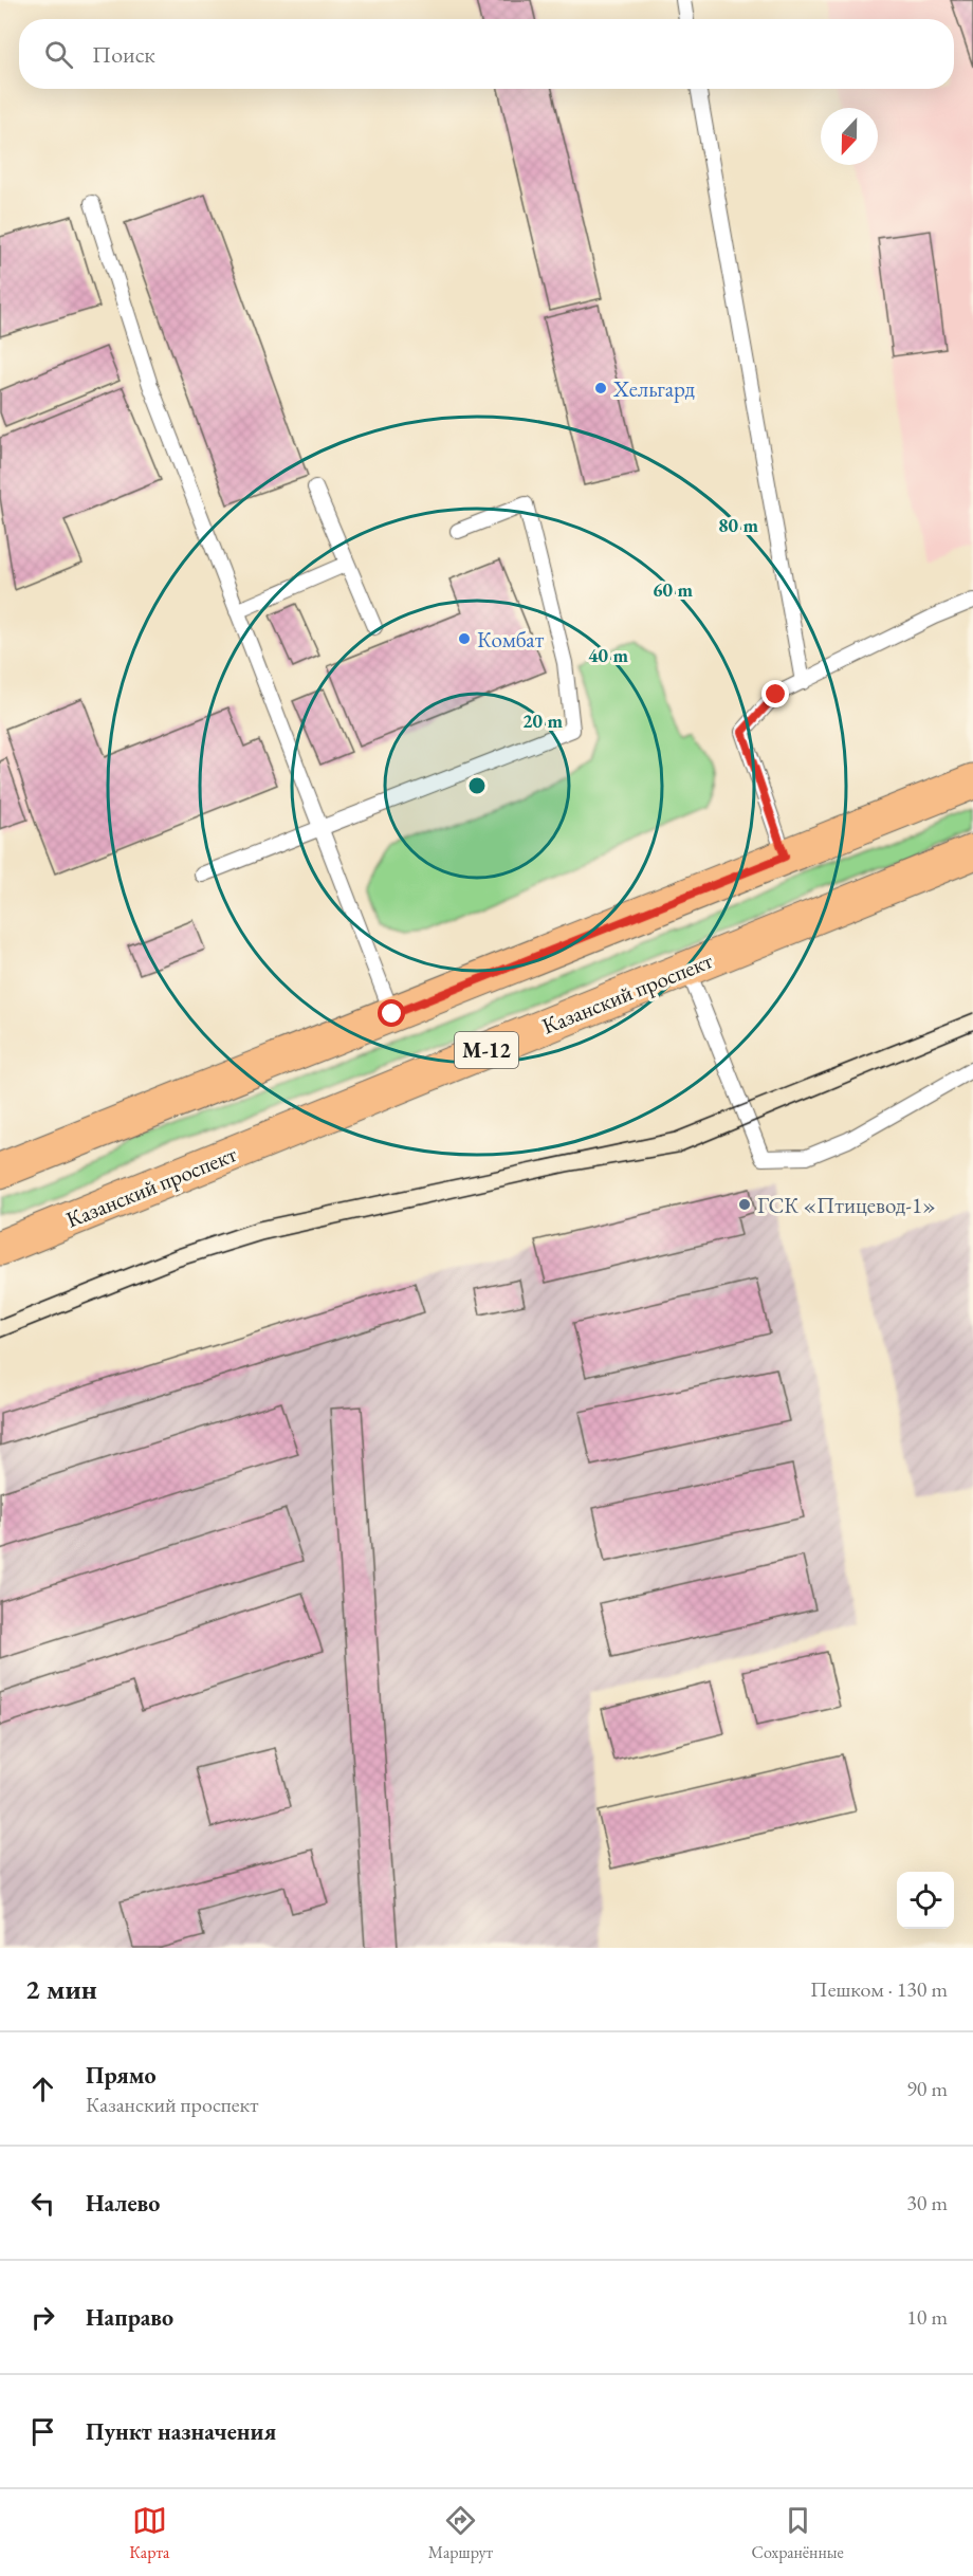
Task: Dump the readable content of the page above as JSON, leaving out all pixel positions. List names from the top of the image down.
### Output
{
  "streets": {
    "main road": ["Казанский проспект", "М-12"]
  },
  "places": ["Хельгард", "Комбат", "ГСК «Птицевод-1»"],
  "north": "bottom",
  "page": {
    "search": "Поиск",
    "heading": ["2 мин", "Пешком · 130 m"],
    "list": [
      ["Прямо", "Казанский проспект", "90 m"],
      ["Налево", "30 m"],
      ["Направо", "10 m"],
      "Пункт назначения"
    ],
    "nav": ["Карта", "Маршрут", "Сохранённые"]
  },
  "rings": [
    "80 m",
    "60 m",
    "40 m",
    "20 m"
  ]
}
